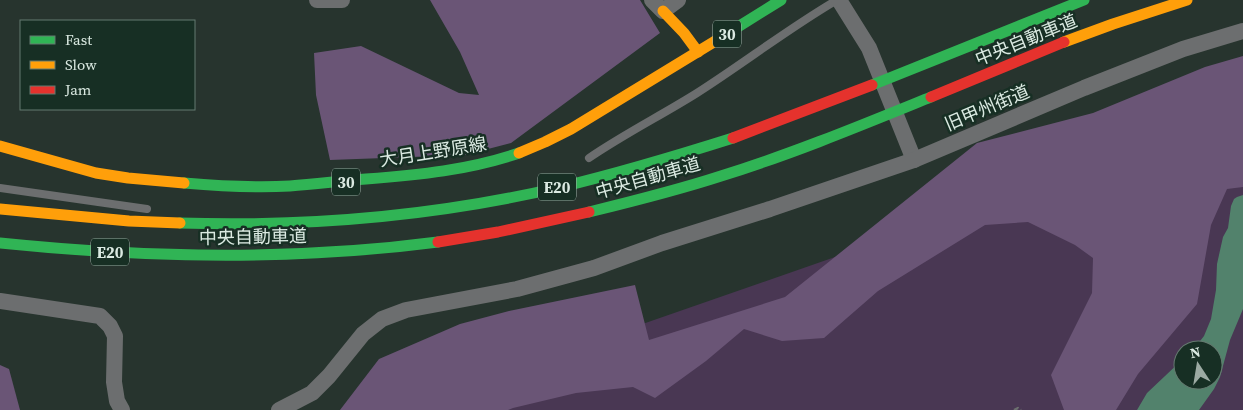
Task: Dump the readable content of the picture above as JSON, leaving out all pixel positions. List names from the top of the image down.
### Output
{
  "streets": {
    "main road": [
      "30",
      "中央自動車道",
      "大月上野原線",
      "E20"
    ],
    "street": ["旧甲州街道"]
  },
  "crossings": [
    ["30", "大月上野原線"]
  ],
  "legend": ["Fast", "Slow", "Jam"],
  "north": "top"
}
